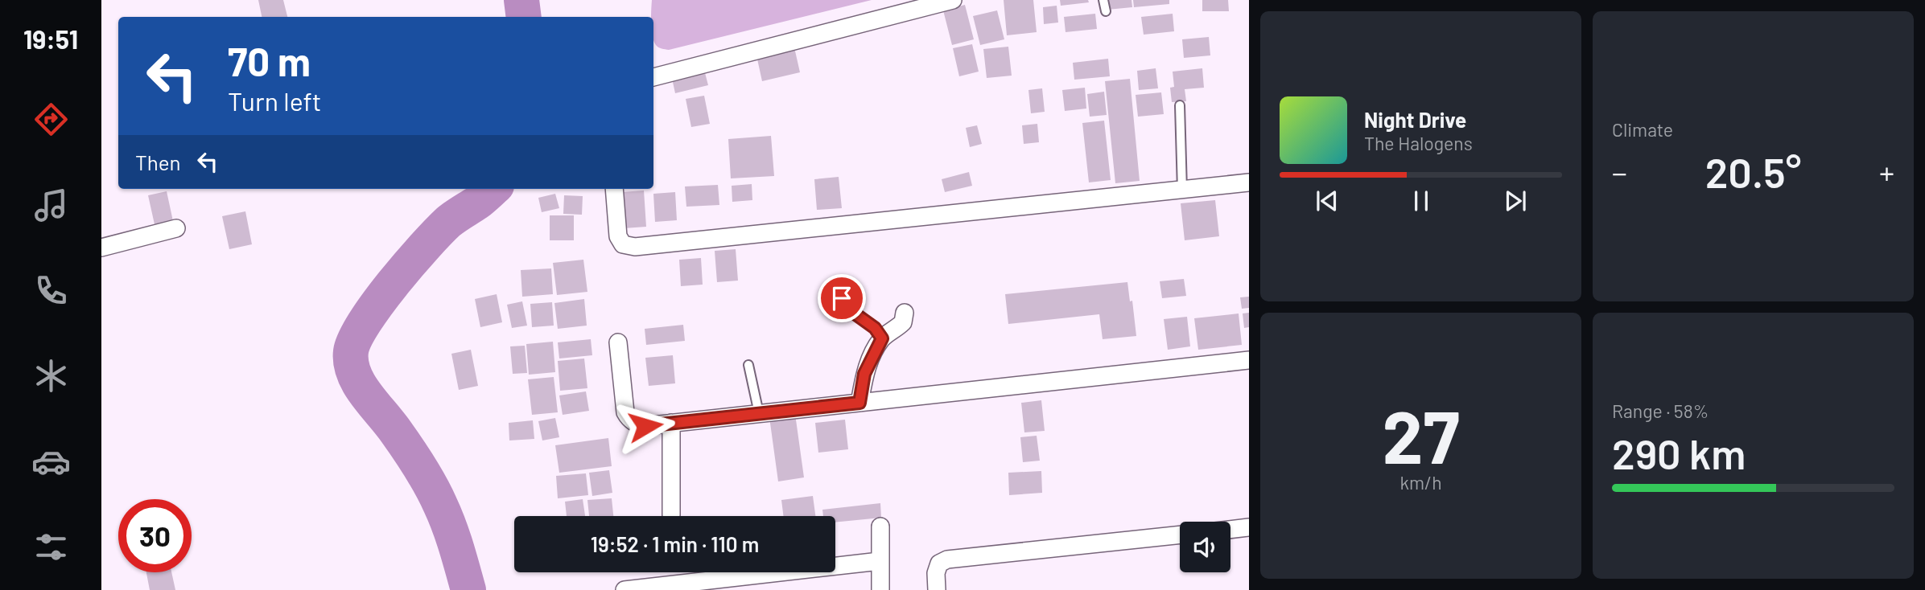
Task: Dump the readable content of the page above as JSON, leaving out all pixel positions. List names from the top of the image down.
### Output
{
  "page": {
    "tabs": "19:51",
    "tile": [
      "Climate",
      ["27", "km/h"],
      ["Range · 58%", "290 km"]
    ],
    "turn": ["70 m", "Turn left"],
    "song": ["Night Drive", "The Halogens"],
    "then": "Then",
    "heat": ["−", "20.5°", "+"],
    "limit": "30",
    "trip": "19:52 · 1 min · 110 m"
  }
}
